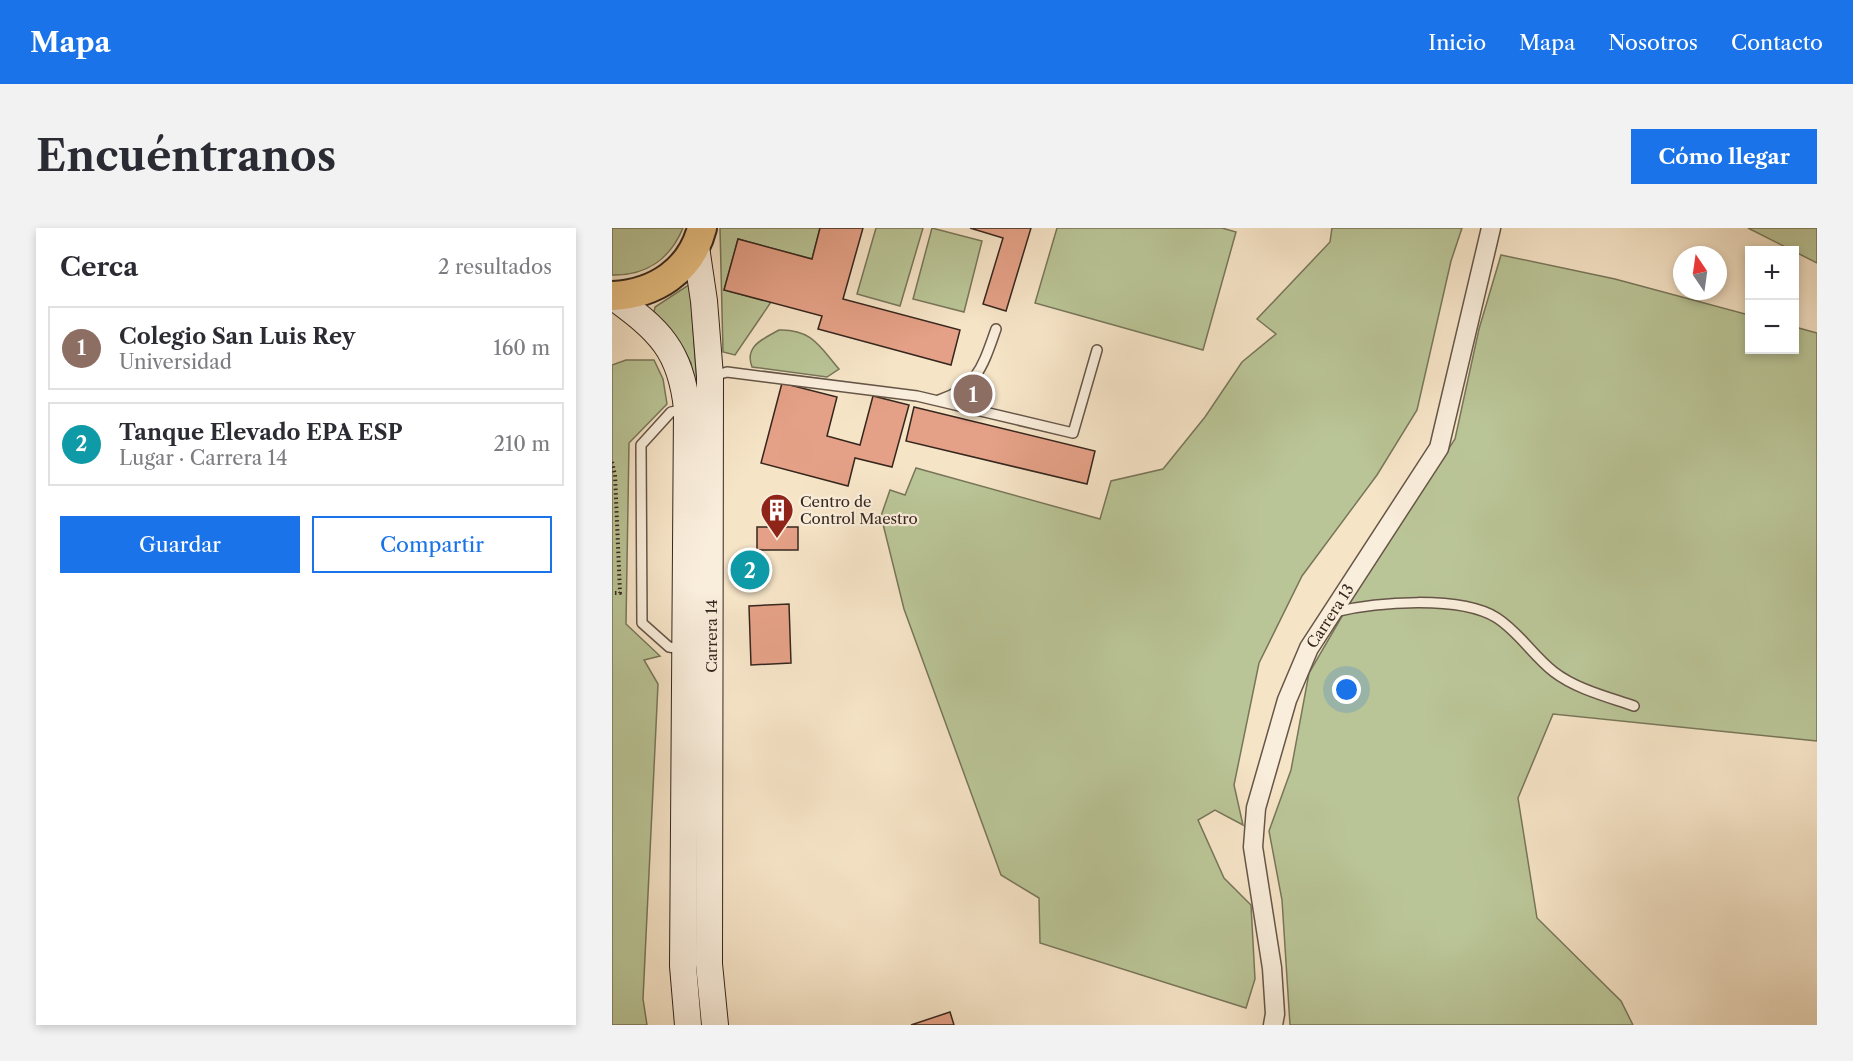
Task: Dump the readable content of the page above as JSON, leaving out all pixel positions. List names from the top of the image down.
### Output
{
  "streets": {
    "main road": ["Carrera 14"],
    "street": ["Carrera 13"]
  },
  "places": {
    "building": ["Centro de Control Maestro"]
  },
  "north": "top",
  "page": {
    "header": "Mapa",
    "nav": [
      "Inicio",
      "Mapa",
      "Nosotros",
      "Contacto"
    ],
    "buttons": [
      "Cómo llegar",
      ["Guardar", "Compartir"]
    ],
    "title": "Encuéntranos",
    "heading": ["Cerca", "2 resultados"],
    "map_buttons": ["+", "−"],
    "list": [
      {
        "mark": "1",
        "name": "Colegio San Luis Rey",
        "note": "Universidad",
        "value": "160 m"
      },
      {
        "mark": "2",
        "name": "Tanque Elevado EPA ESP",
        "note": "Lugar · Carrera 14",
        "value": "210 m"
      }
    ],
    "pins": ["1", "2"]
  }
}
